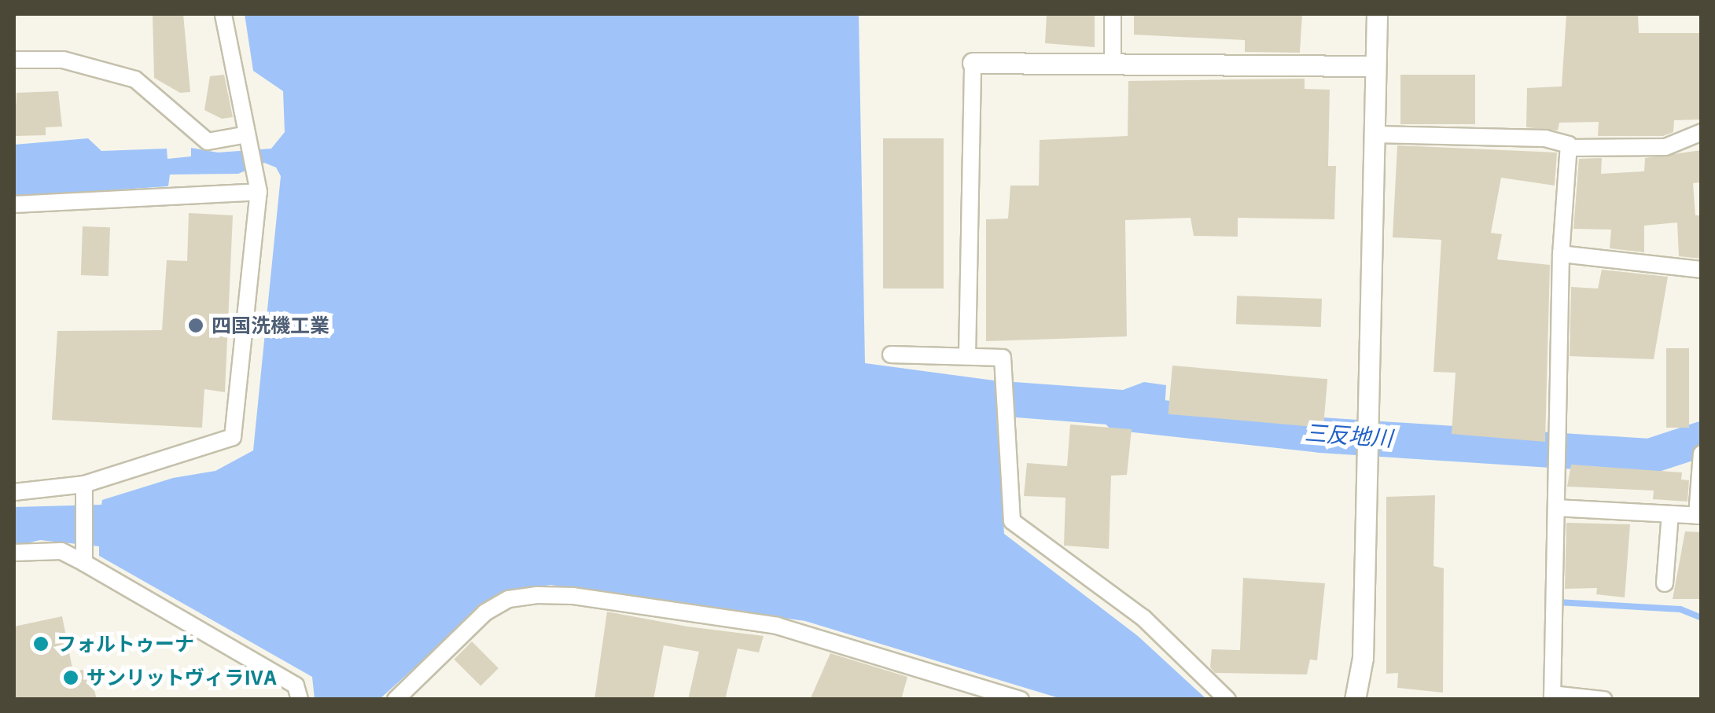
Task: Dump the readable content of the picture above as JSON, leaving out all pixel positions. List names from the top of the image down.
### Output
{
  "water": ["三反地川"],
  "places": ["四国洗機工業", "フォルトゥーナ", "サンリットヴィラⅣA"]
}
